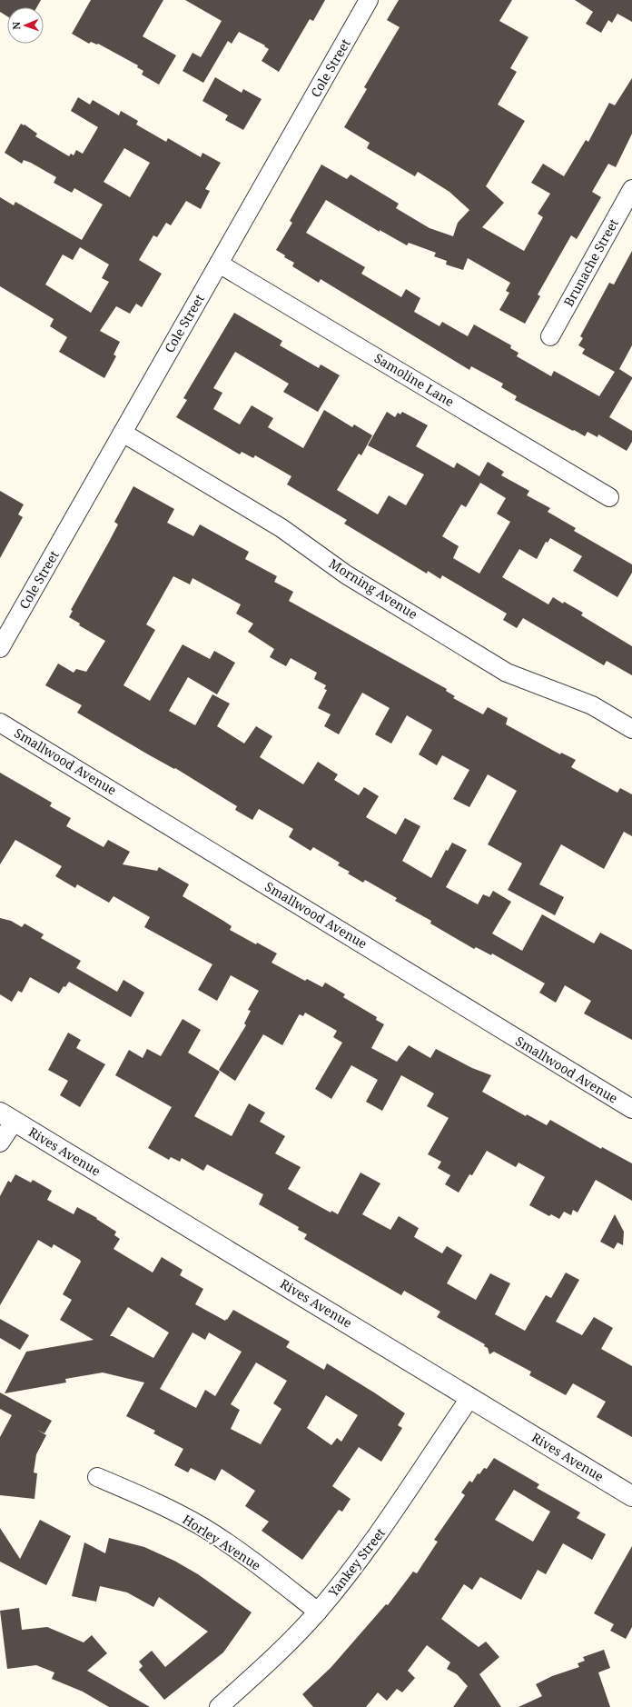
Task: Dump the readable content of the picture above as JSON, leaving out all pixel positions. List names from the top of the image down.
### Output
{
  "streets": {
    "street": [
      "Cole Street",
      "Brunache Street",
      "Samoline Lane",
      "Morning Avenue",
      "Smallwood Avenue",
      "Rives Avenue",
      "Horley Avenue",
      "Yankey Street"
    ]
  },
  "crossings": [
    ["Cole Street", "Samoline Lane"],
    ["Cole Street", "Morning Avenue"],
    ["Rives Avenue", "Yankey Street"],
    ["Horley Avenue", "Yankey Street"]
  ],
  "north": "left"
}
